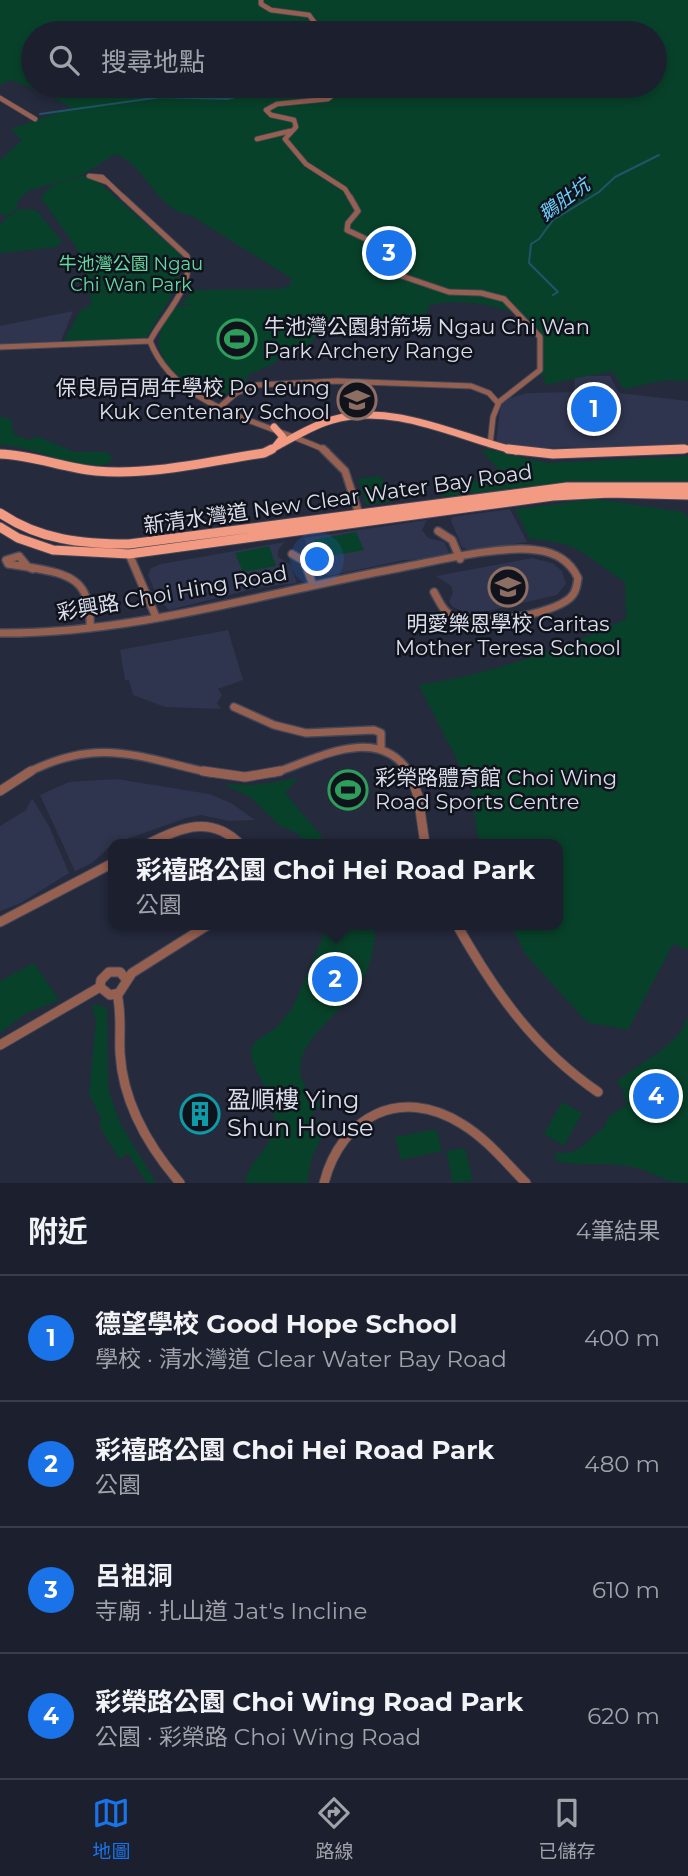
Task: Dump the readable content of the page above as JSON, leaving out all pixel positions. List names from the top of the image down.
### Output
{
  "streets": {
    "main road": ["新清水灣道 New Clear Water Bay Road"],
    "street": ["彩興路 Choi Hing Road"]
  },
  "water": ["鵝肚坑"],
  "parks": ["牛池灣公園 Ngau Chi Wan Park"],
  "places": {
    "sports": ["牛池灣公園射箭場 Ngau Chi Wan Park Archery Range", "彩榮路體育館 Choi Wing Road Sports Centre"],
    "school or university": ["保良局百周年學校 Po Leung Kuk Centenary School", "明愛樂恩學校 Caritas Mother Teresa School"],
    "building": ["盈順樓 Ying Shun House"]
  },
  "page": {
    "search": "搜尋地點",
    "pins": [
      "3",
      "1",
      "2",
      "4"
    ],
    "popup": ["彩禧路公園 Choi Hei Road Park", "公園"],
    "heading": ["附近", "4筆結果"],
    "list": [
      {
        "mark": "1",
        "name": "德望學校 Good Hope School",
        "note": "學校 · 清水灣道 Clear Water Bay Road",
        "value": "400 m"
      },
      {
        "mark": "2",
        "name": "彩禧路公園 Choi Hei Road Park",
        "note": "公園",
        "value": "480 m"
      },
      {
        "mark": "3",
        "name": "呂祖洞",
        "note": "寺廟 · 扎山道 Jat's Incline",
        "value": "610 m"
      },
      {
        "mark": "4",
        "name": "彩榮路公園 Choi Wing Road Park",
        "note": "公園 · 彩榮路 Choi Wing Road",
        "value": "620 m"
      }
    ],
    "nav": ["地圖", "路線", "已儲存"]
  }
}
